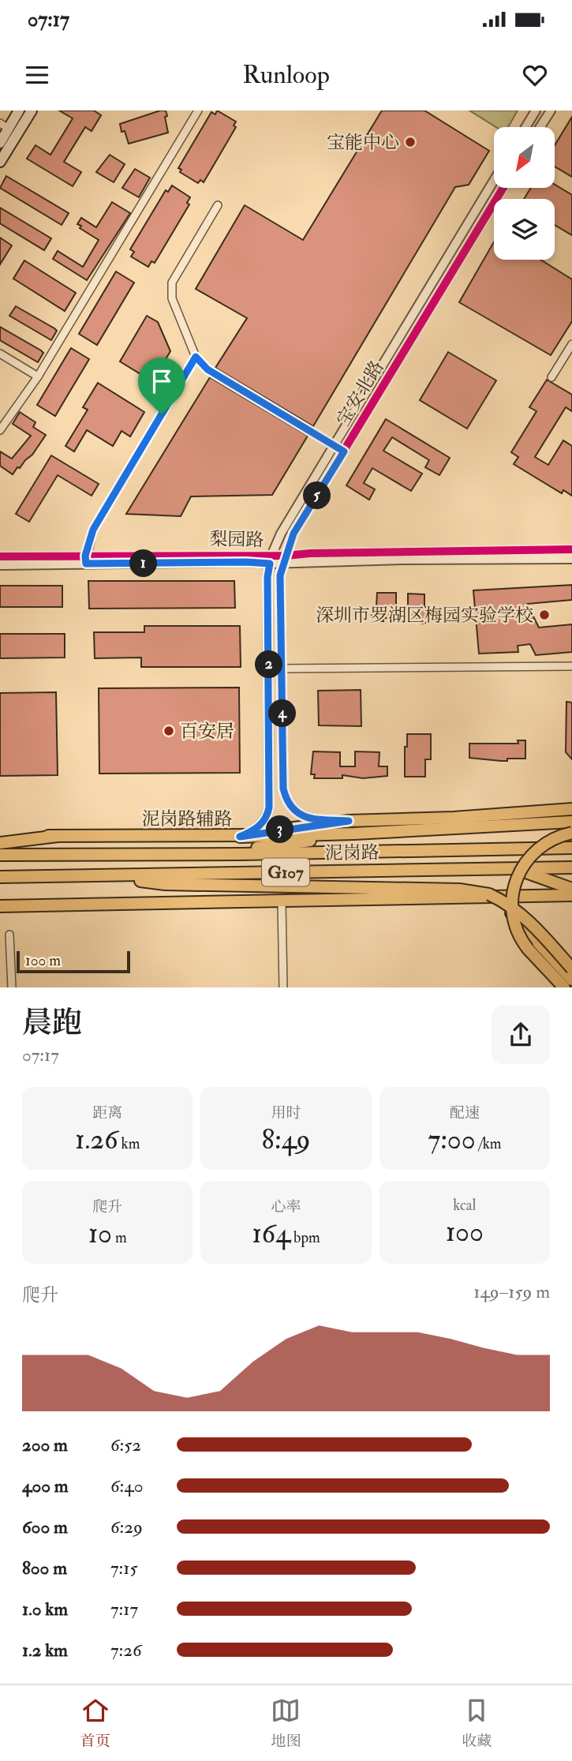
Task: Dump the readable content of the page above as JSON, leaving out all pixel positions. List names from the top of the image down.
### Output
{
  "streets": {
    "main road": ["泥岗路辅路", "泥岗路", "G107"],
    "street": ["宝安北路", "梨园路"]
  },
  "crossings": [
    ["宝安北路", "梨园路"],
    ["宝安北路", "泥岗路辅路"]
  ],
  "places": ["宝能中心", "深圳市罗湖区梅园实验学校", "百安居"],
  "scale_bar": "100 m",
  "north": "bottom left",
  "page": {
    "status": "07:17",
    "header": "Runloop",
    "pins": [
      "5",
      "1",
      "2",
      "4",
      "3"
    ],
    "scale": "100 m",
    "heading": ["晨跑", "07:17"],
    "stats": [
      ["距离", "1.26 km"],
      ["用时", "8:49"],
      ["配速", "7:00 /km"],
      ["爬升", "10 m"],
      ["心率", "164 bpm"],
      ["kcal", "100"]
    ],
    "chart": ["爬升", "149–159 m"],
    "list": [
      {
        "name": "200 m",
        "note": "6:52"
      },
      {
        "name": "400 m",
        "note": "6:40"
      },
      {
        "name": "600 m",
        "note": "6:29"
      },
      {
        "name": "800 m",
        "note": "7:15"
      },
      {
        "name": "1.0 km",
        "note": "7:17"
      },
      {
        "name": "1.2 km",
        "note": "7:26"
      }
    ],
    "tabs": ["首页", "地图", "收藏"]
  }
}
